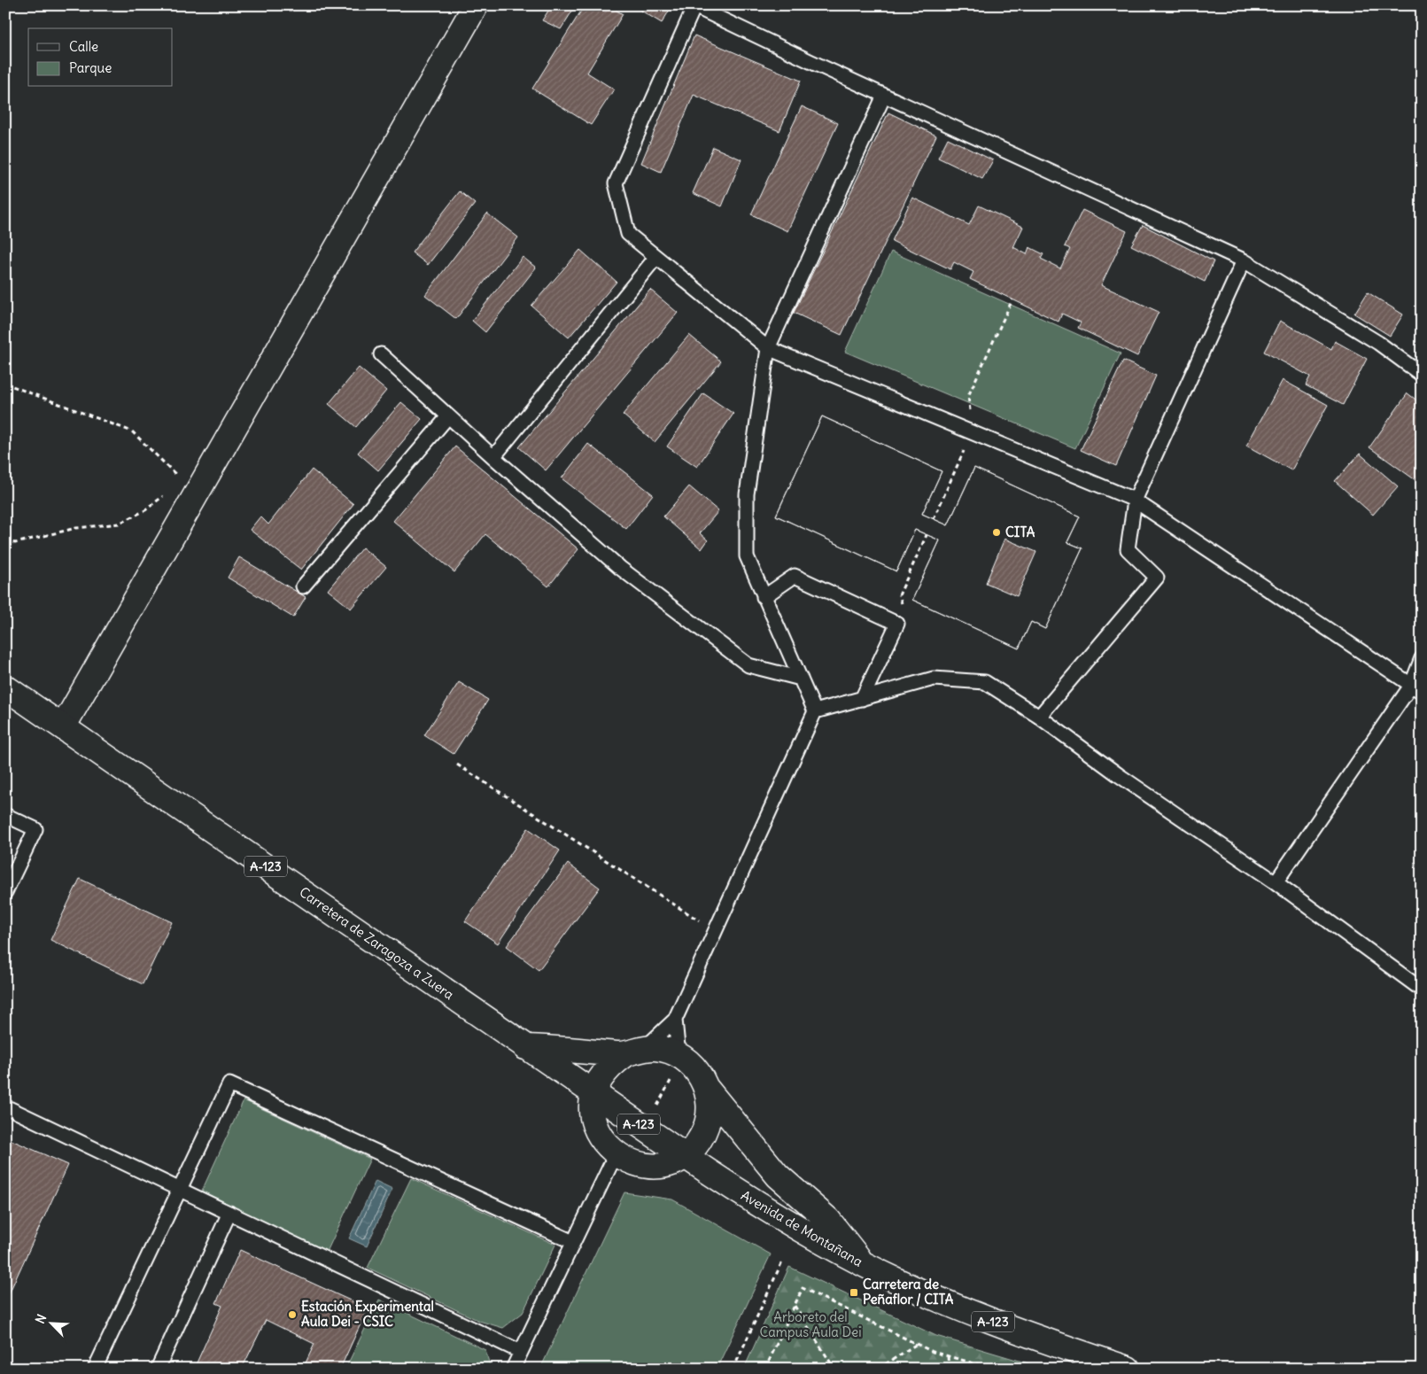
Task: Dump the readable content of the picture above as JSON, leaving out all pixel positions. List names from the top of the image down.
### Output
{
  "streets": {
    "main road": ["A-123", "Carretera de Zaragoza a Zuera", "Avenida de Montañana"]
  },
  "crossings": [
    ["Carretera de Zaragoza a Zuera", "Avenida de Montañana"]
  ],
  "parks": ["Arboreto del Campus Aula Dei"],
  "places": {
    "other": ["CITA", "Estación Experimental Aula Dei - CSIC"],
    "transit": ["Carretera de Peñaflor / CITA"]
  },
  "legend": ["Calle", "Parque"],
  "north": "top left"
}
